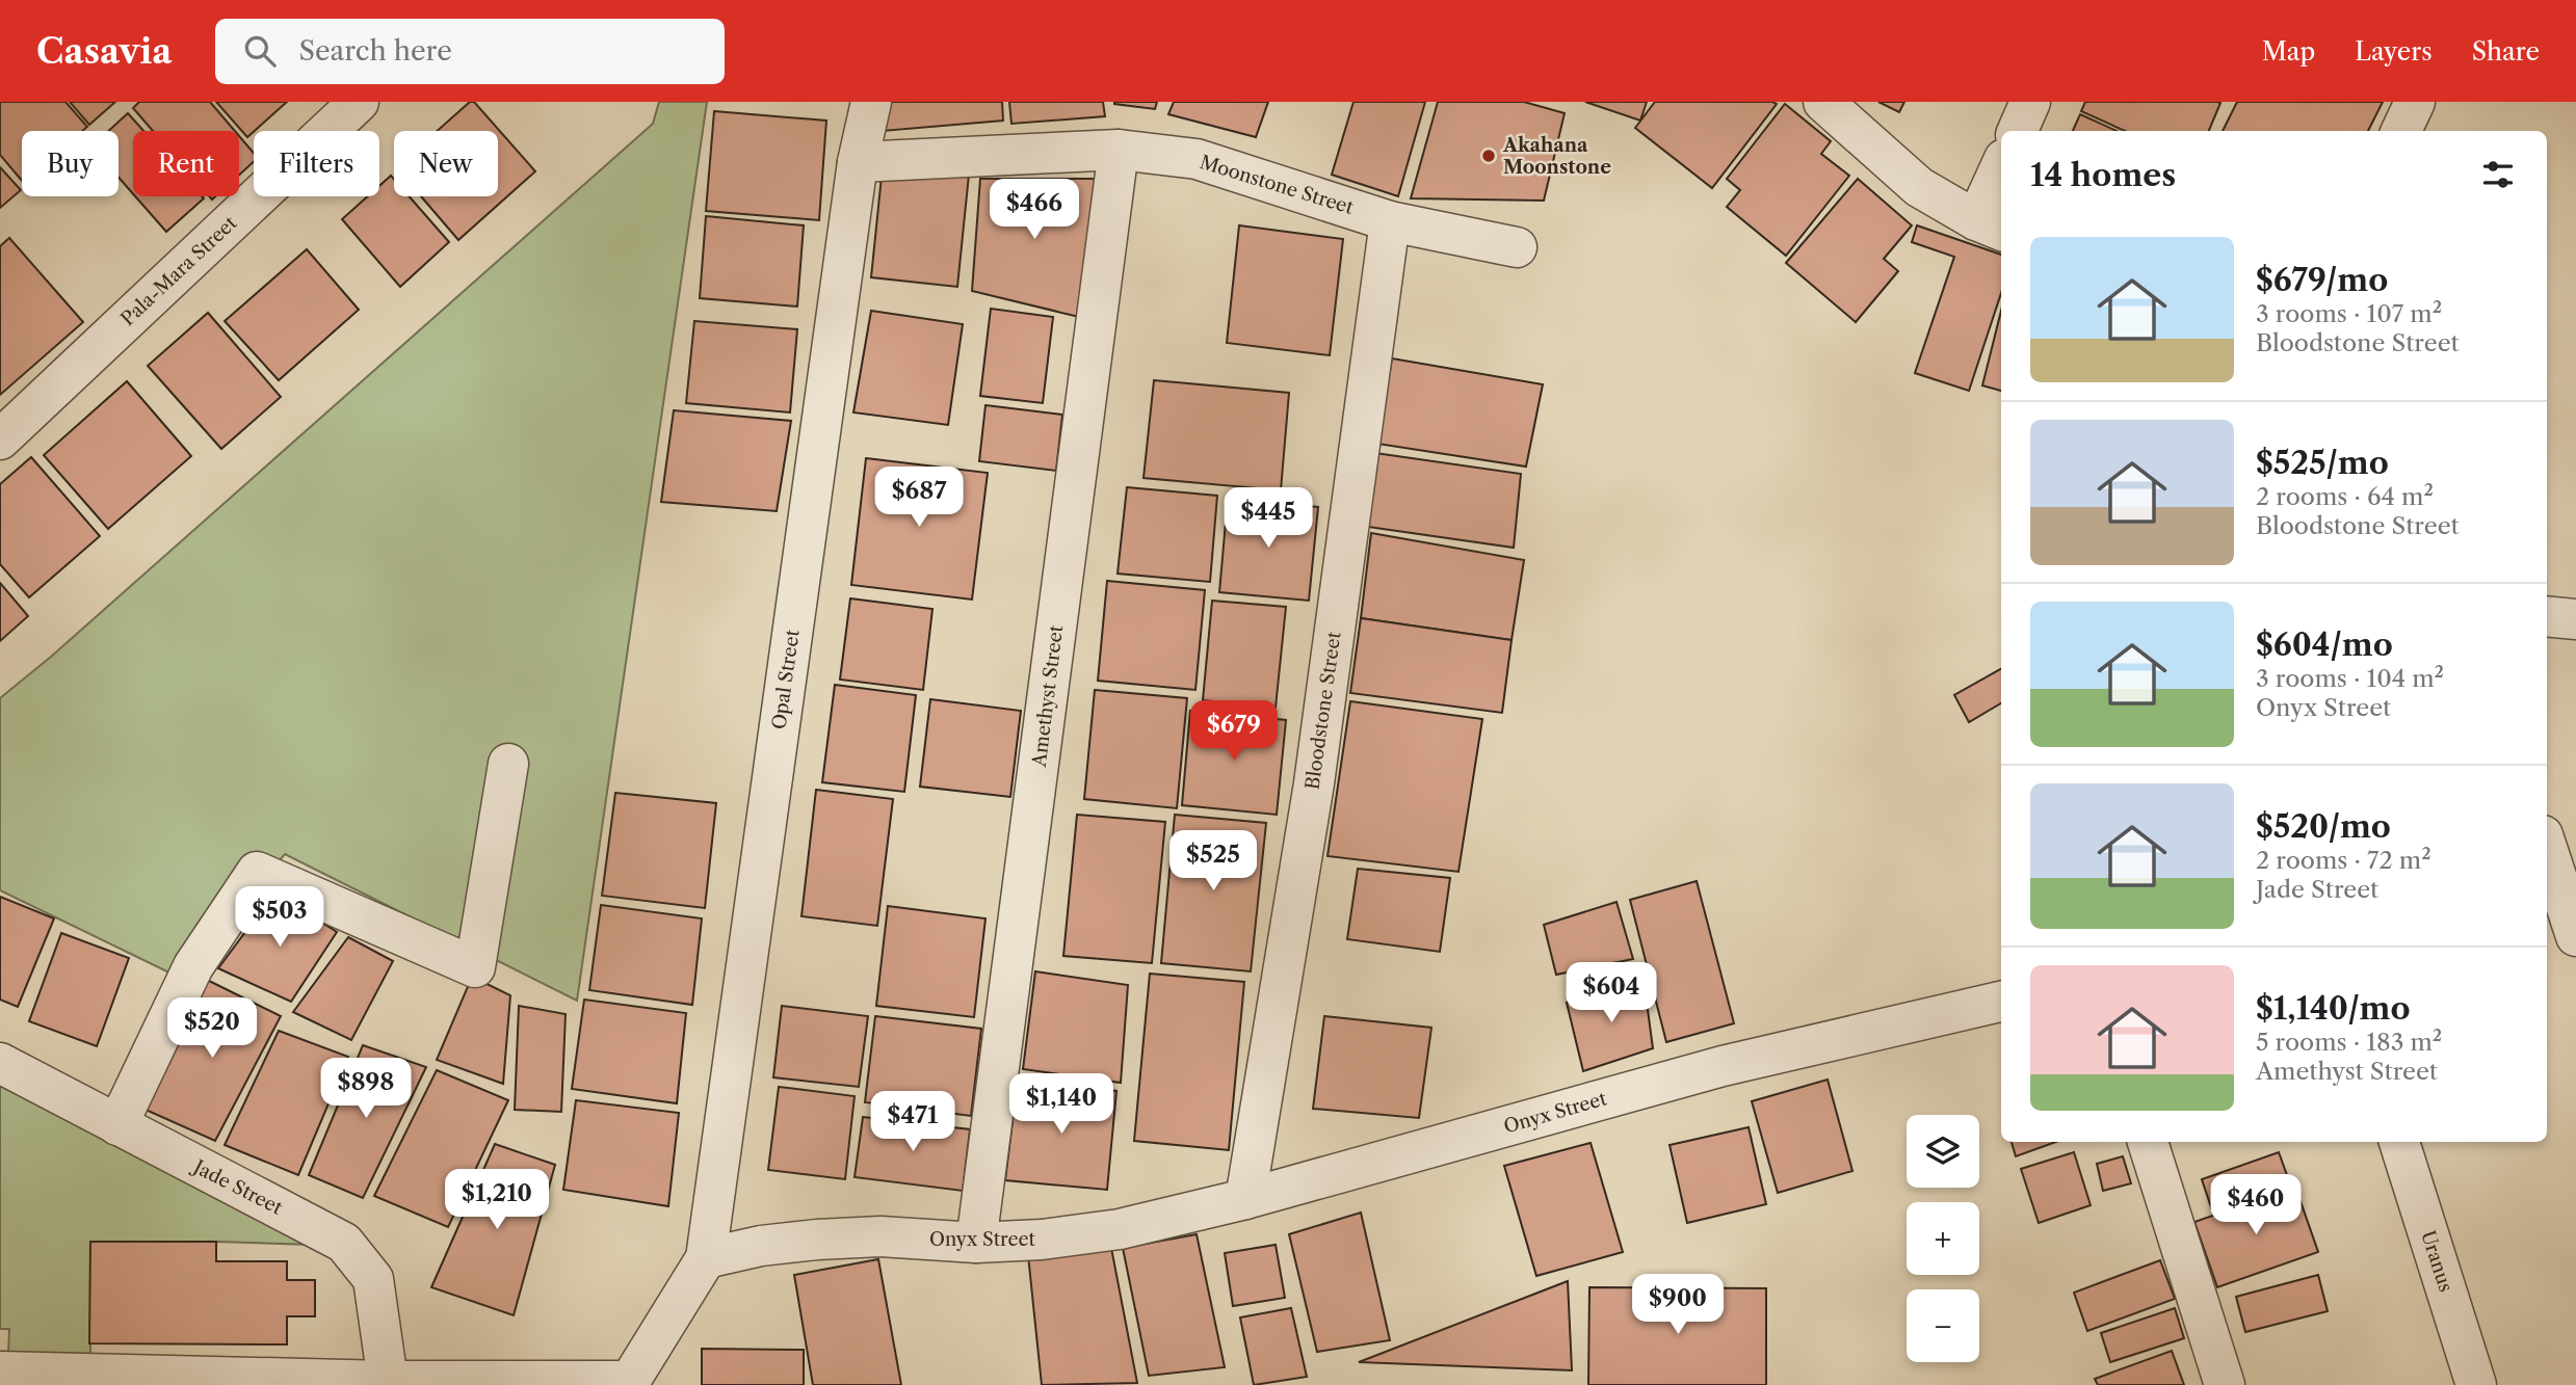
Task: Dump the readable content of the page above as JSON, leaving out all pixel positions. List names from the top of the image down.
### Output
{
  "streets": {
    "street": [
      "Moonstone Street",
      "Pala-Mara Street",
      "Opal Street",
      "Amethyst Street",
      "Bloodstone Street",
      "Onyx Street",
      "Jade Street",
      "Uranus"
    ]
  },
  "crossings": [
    ["Moonstone Street", "Opal Street"],
    ["Moonstone Street", "Amethyst Street"],
    ["Moonstone Street", "Bloodstone Street"],
    ["Opal Street", "Onyx Street"],
    ["Amethyst Street", "Onyx Street"],
    ["Bloodstone Street", "Onyx Street"]
  ],
  "places": ["Akahana Moonstone"],
  "page": {
    "header": "Casavia",
    "search": "Search here",
    "nav": ["Map", "Layers", "Share"],
    "chip": [
      "Buy",
      "Rent",
      "Filters",
      "New"
    ],
    "heading": "14 homes",
    "price": [
      "$466",
      "$687",
      "$445",
      "$679",
      "$525",
      "$503",
      "$604",
      "$520",
      "$898",
      "$1,140",
      "$471",
      "$1,210",
      "$460",
      "$900"
    ],
    "list": [
      {
        "name": "$679/mo",
        "note": "3 rooms · 107 m² · Bloodstone Street"
      },
      {
        "name": "$525/mo",
        "note": "2 rooms · 64 m² · Bloodstone Street"
      },
      {
        "name": "$604/mo",
        "note": "3 rooms · 104 m² · Onyx Street"
      },
      {
        "name": "$520/mo",
        "note": "2 rooms · 72 m² · Jade Street"
      },
      {
        "name": "$1,140/mo",
        "note": "5 rooms · 183 m² · Amethyst Street"
      }
    ],
    "map_buttons": ["+", "−"]
  }
}
